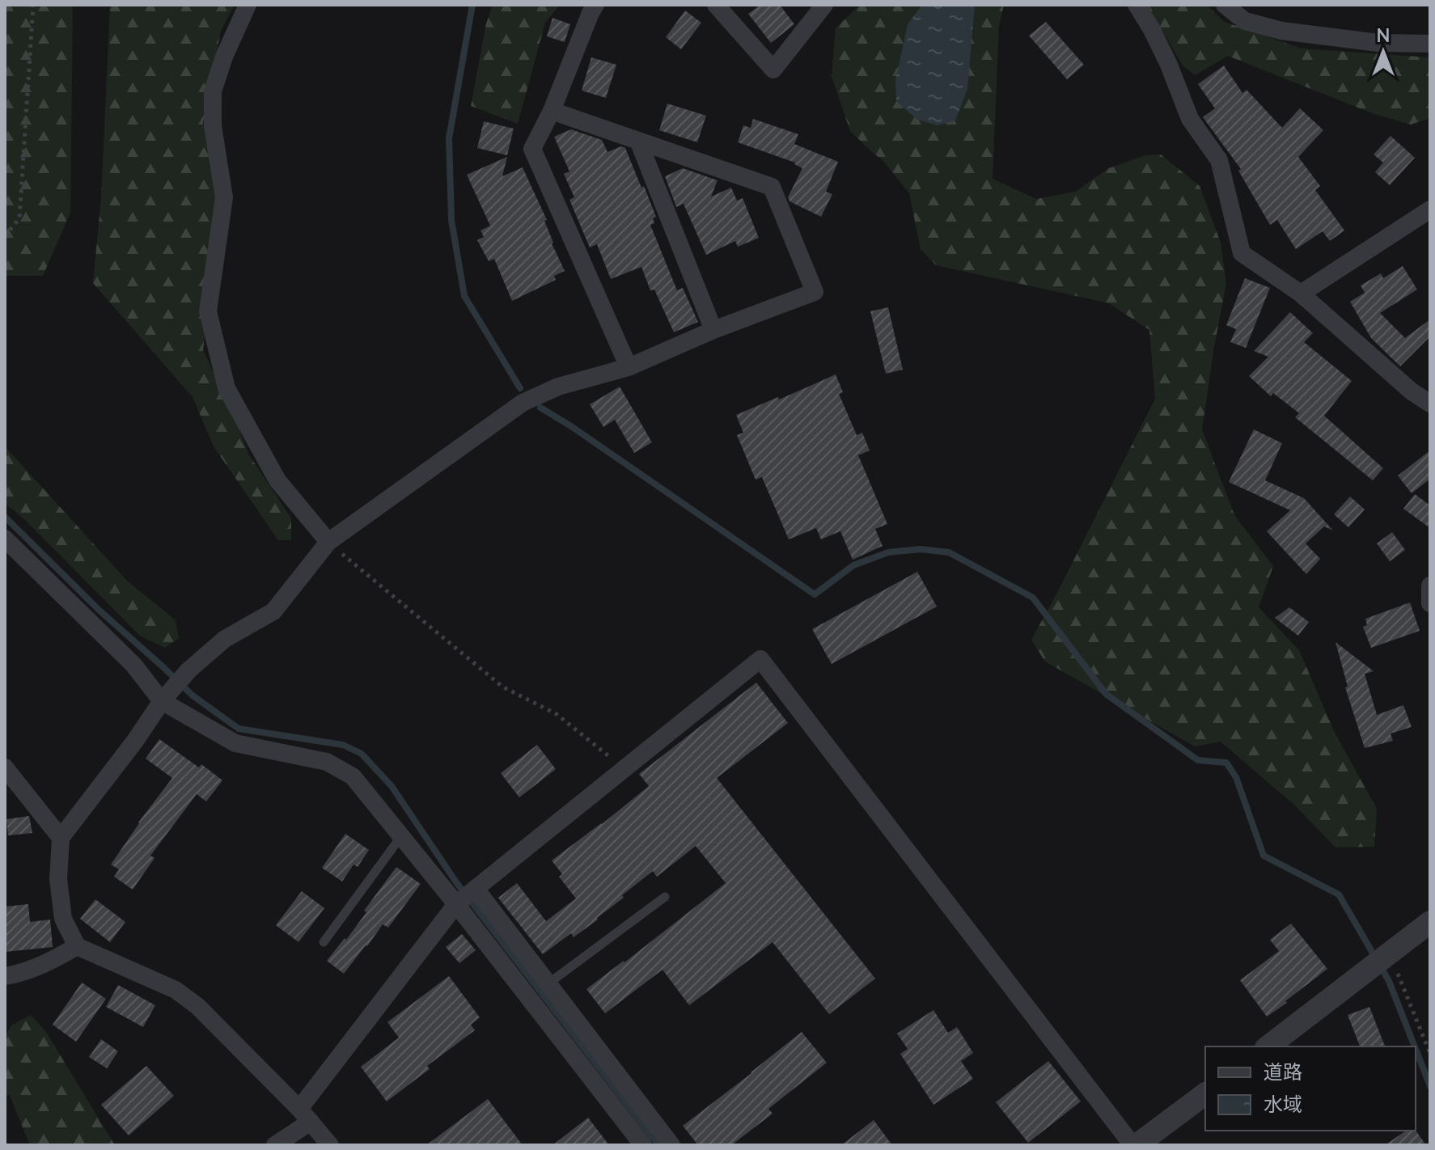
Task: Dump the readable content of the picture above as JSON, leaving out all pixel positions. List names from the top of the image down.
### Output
{
  "legend": ["道路", "水域"],
  "north": "top"
}
